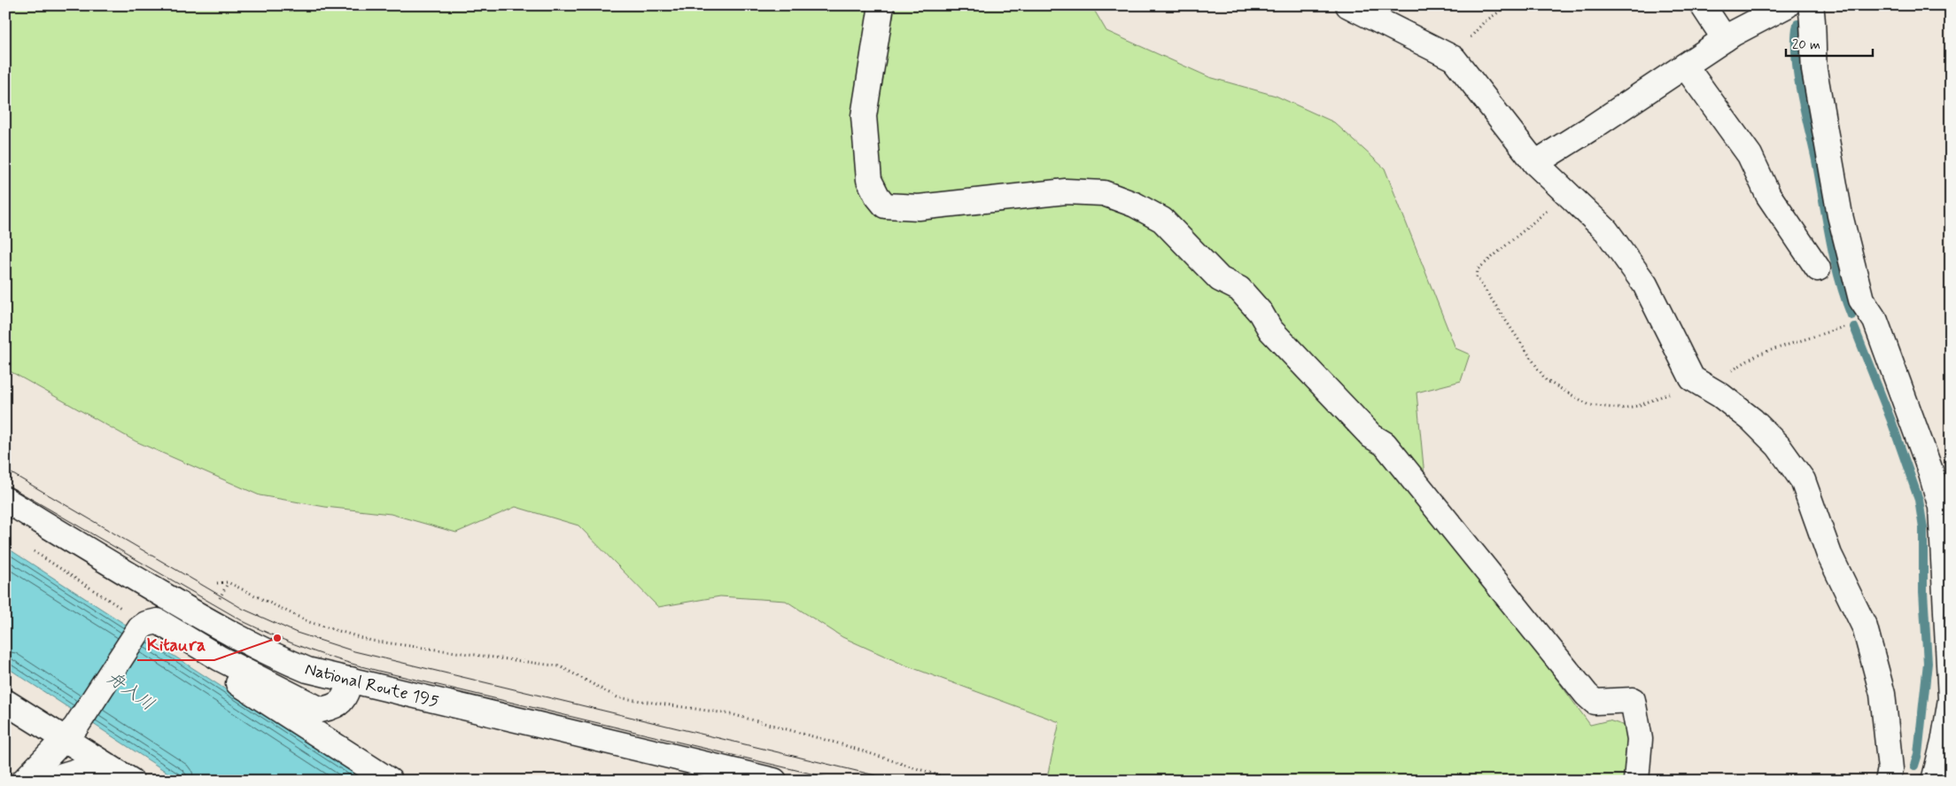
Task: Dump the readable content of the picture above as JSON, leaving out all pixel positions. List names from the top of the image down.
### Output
{
  "streets": {
    "main road": ["National Route 195"]
  },
  "water": ["舟入川"],
  "places": ["Kitaura"],
  "scale_bar": "20 m"
}
